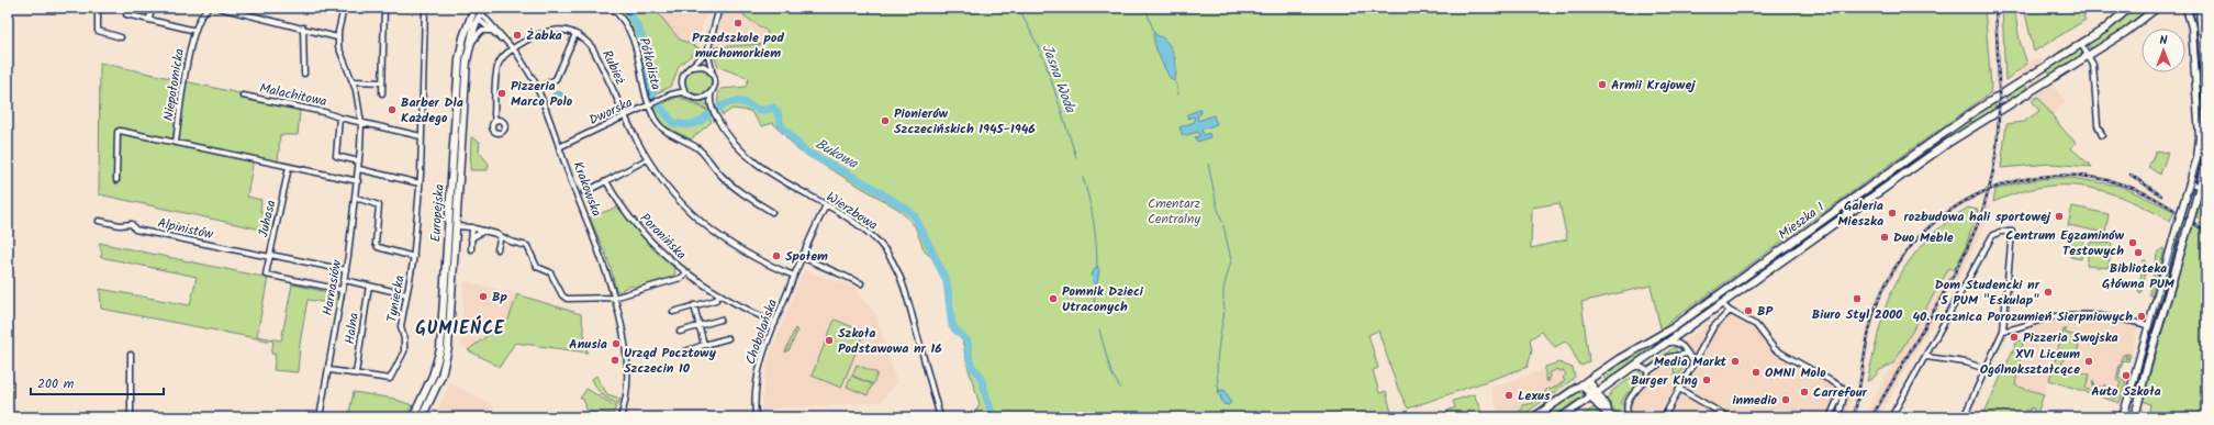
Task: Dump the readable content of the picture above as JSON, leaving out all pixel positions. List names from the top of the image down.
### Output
{
  "streets": {
    "main road": ["Europejska", "Mieszka I"],
    "street": [
      "Półkolista",
      "Rubież",
      "Niepołomicka",
      "Malachitowa",
      "Dworska",
      "Krakowska",
      "Wierzbowa",
      "Juhasa",
      "Alpinistów",
      "Poronińska",
      "Harnasiów",
      "Tyniecka",
      "Halna",
      "Chobolańska"
    ]
  },
  "crossings": [
    ["Półkolista", "Dworska"],
    ["Rubież", "Dworska"],
    ["Rubież", "Krakowska"],
    ["Rubież", "Chobolańska"],
    ["Dworska", "Krakowska"],
    ["Dworska", "Wierzbowa"],
    ["Krakowska", "Europejska"],
    ["Wierzbowa", "Chobolańska"],
    ["Juhasa", "Alpinistów"],
    ["Juhasa", "Harnasiów"],
    ["Poronińska", "Chobolańska"],
    ["Harnasiów", "Tyniecka"],
    ["Tyniecka", "Halna"]
  ],
  "districts": ["GUMIEŃCE"],
  "water": ["Jasna Woda", "Bukowa"],
  "parks": ["Cmentarz Centralny"],
  "places": [
    "Przedszkole pod muchomorkiem",
    "Żabka",
    "Armii Krajowej",
    "Pizzeria Marco Polo",
    "Barber Dla Każdego",
    "Pionierów Szczecińskich 1945-1946",
    "Galeria Mieszka",
    "rozbudowa hali sportowej",
    "Duo Meble",
    "Centrum Egzaminów Testowych",
    "Biblioteka Główna PUM",
    "Społem",
    "Dom Studencki nr 5 PUM \"Eskulap\"",
    "Bp",
    "Pomnik Dzieci Utraconych",
    "Biuro Styl 2000",
    "BP",
    "40. rocznica Porozumień Sierpniowych",
    "Pizzeria Swojska",
    "Szkoła Podstawowa nr 16",
    "Anusia",
    "Urząd Pocztowy Szczecin 10",
    "Media Markt",
    "XVI Liceum Ogólnokształcące",
    "OMNI Molo",
    "Auto Szkoła",
    "Burger King",
    "Carrefour",
    "Lexus",
    "inmedio"
  ],
  "scale_bar": "200 m",
  "north": "top"
}
